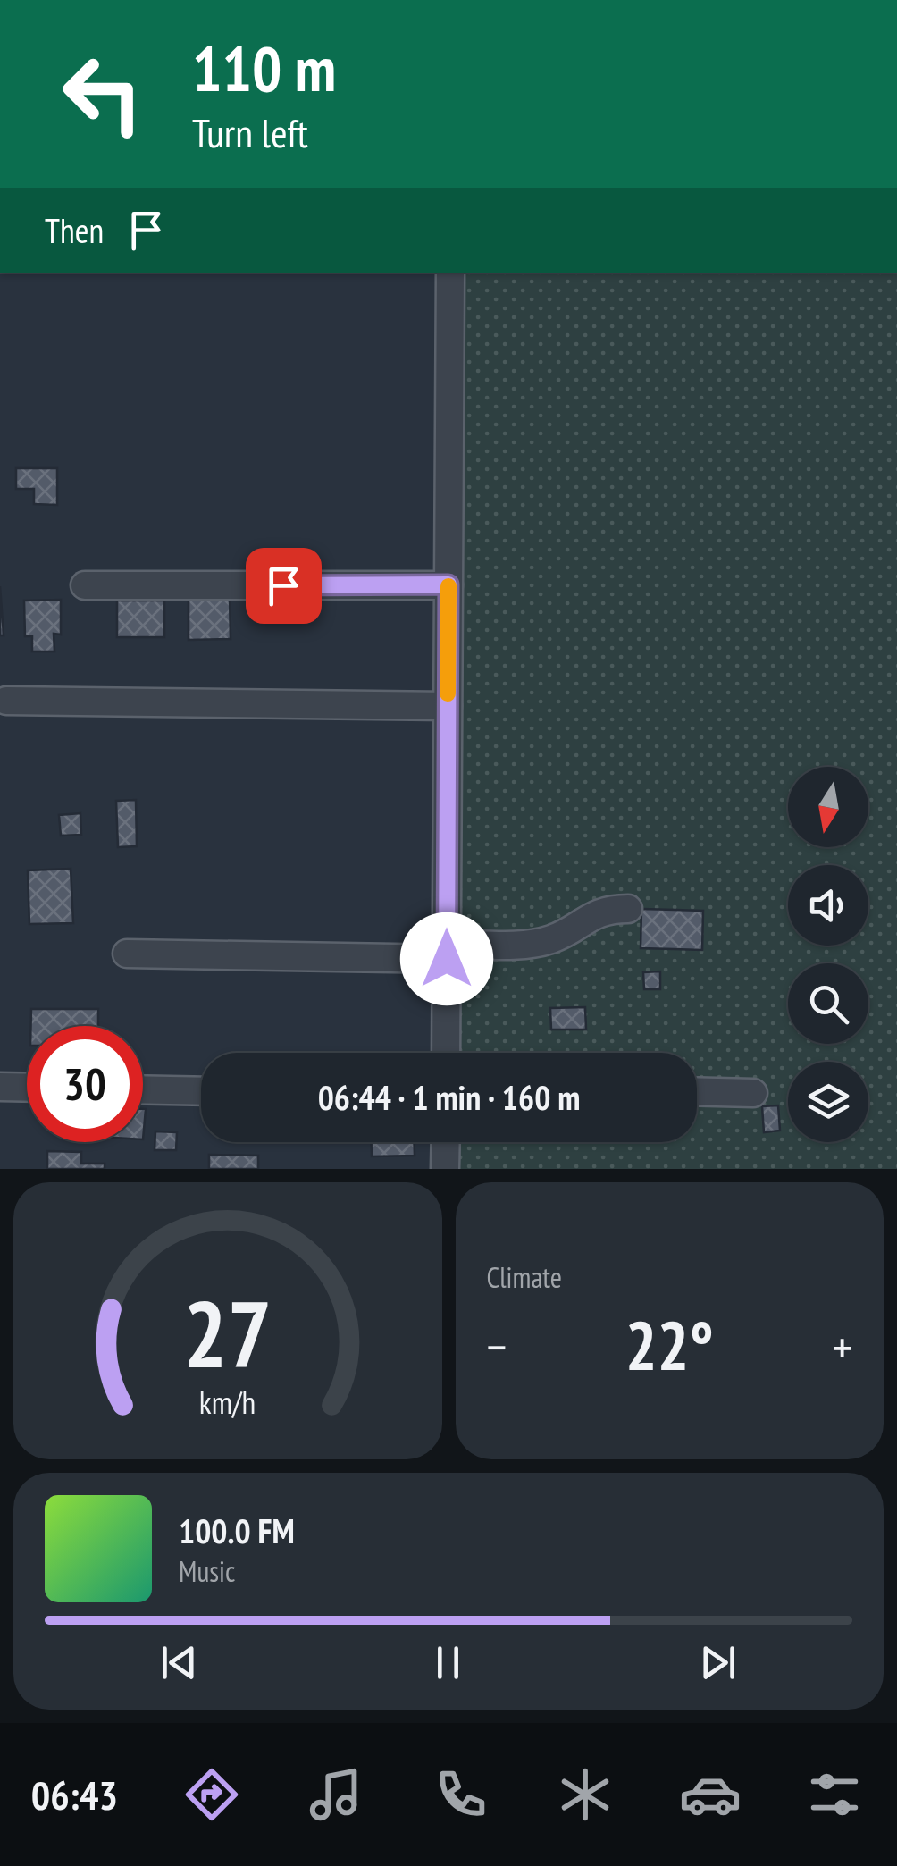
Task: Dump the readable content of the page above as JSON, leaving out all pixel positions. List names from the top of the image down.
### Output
{
  "north": "bottom",
  "page": {
    "turn": ["110 m", "Turn left"],
    "then": "Then",
    "limit": "30",
    "trip": "06:44 · 1 min · 160 m",
    "tile": "Climate",
    "heat": ["−", "22°", "+"],
    "song": ["100.0 FM", "Music"],
    "tabs": "06:43",
    "gauge": ["27", "km/h"]
  }
}
